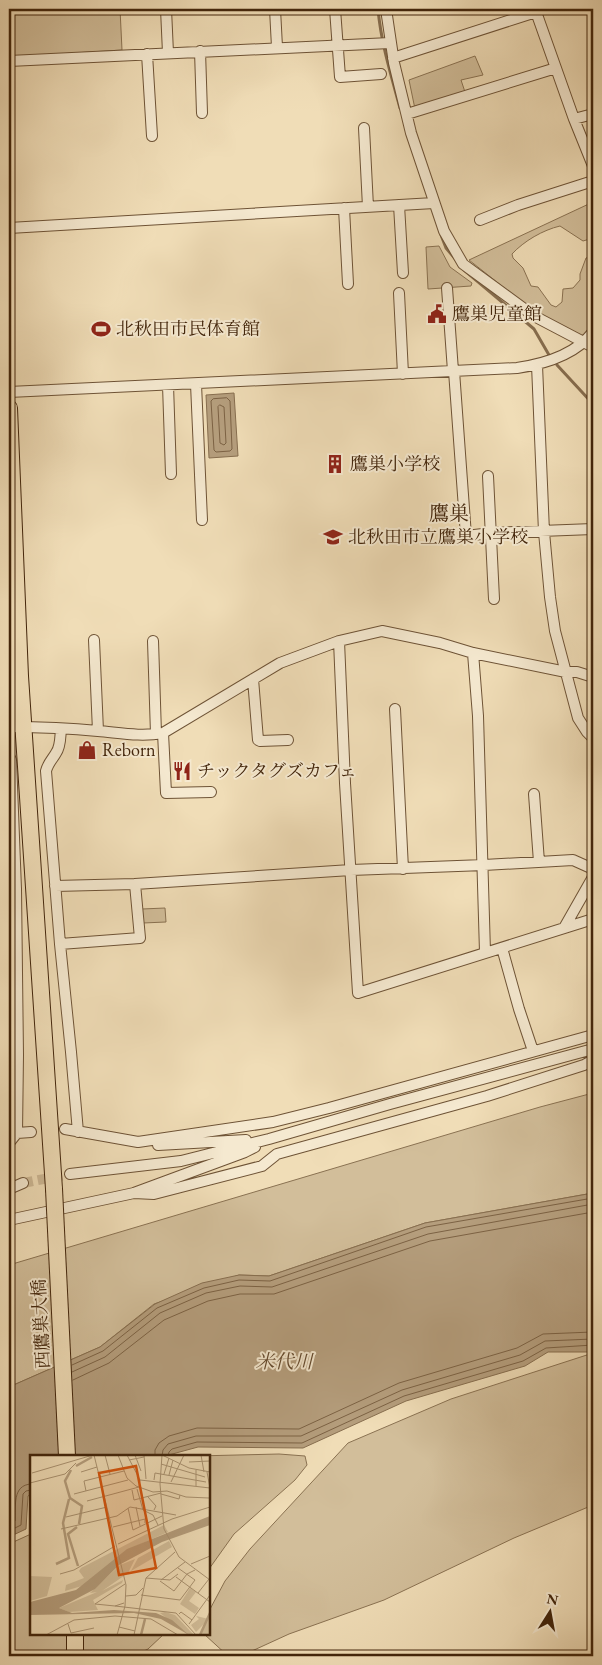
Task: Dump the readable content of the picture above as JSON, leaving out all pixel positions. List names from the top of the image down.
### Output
{
  "streets": {
    "main road": ["西鷹巣大橋"]
  },
  "districts": ["鷹巣"],
  "water": ["米代川"],
  "places": {
    "public building": ["鷹巣児童館"],
    "sports": ["北秋田市民体育館"],
    "building": ["鷹巣小学校"],
    "school or university": ["北秋田市立鷹巣小学校"],
    "shop": ["Reborn"],
    "restaurant": ["チックタグズカフェ"]
  },
  "north": "top"
}
